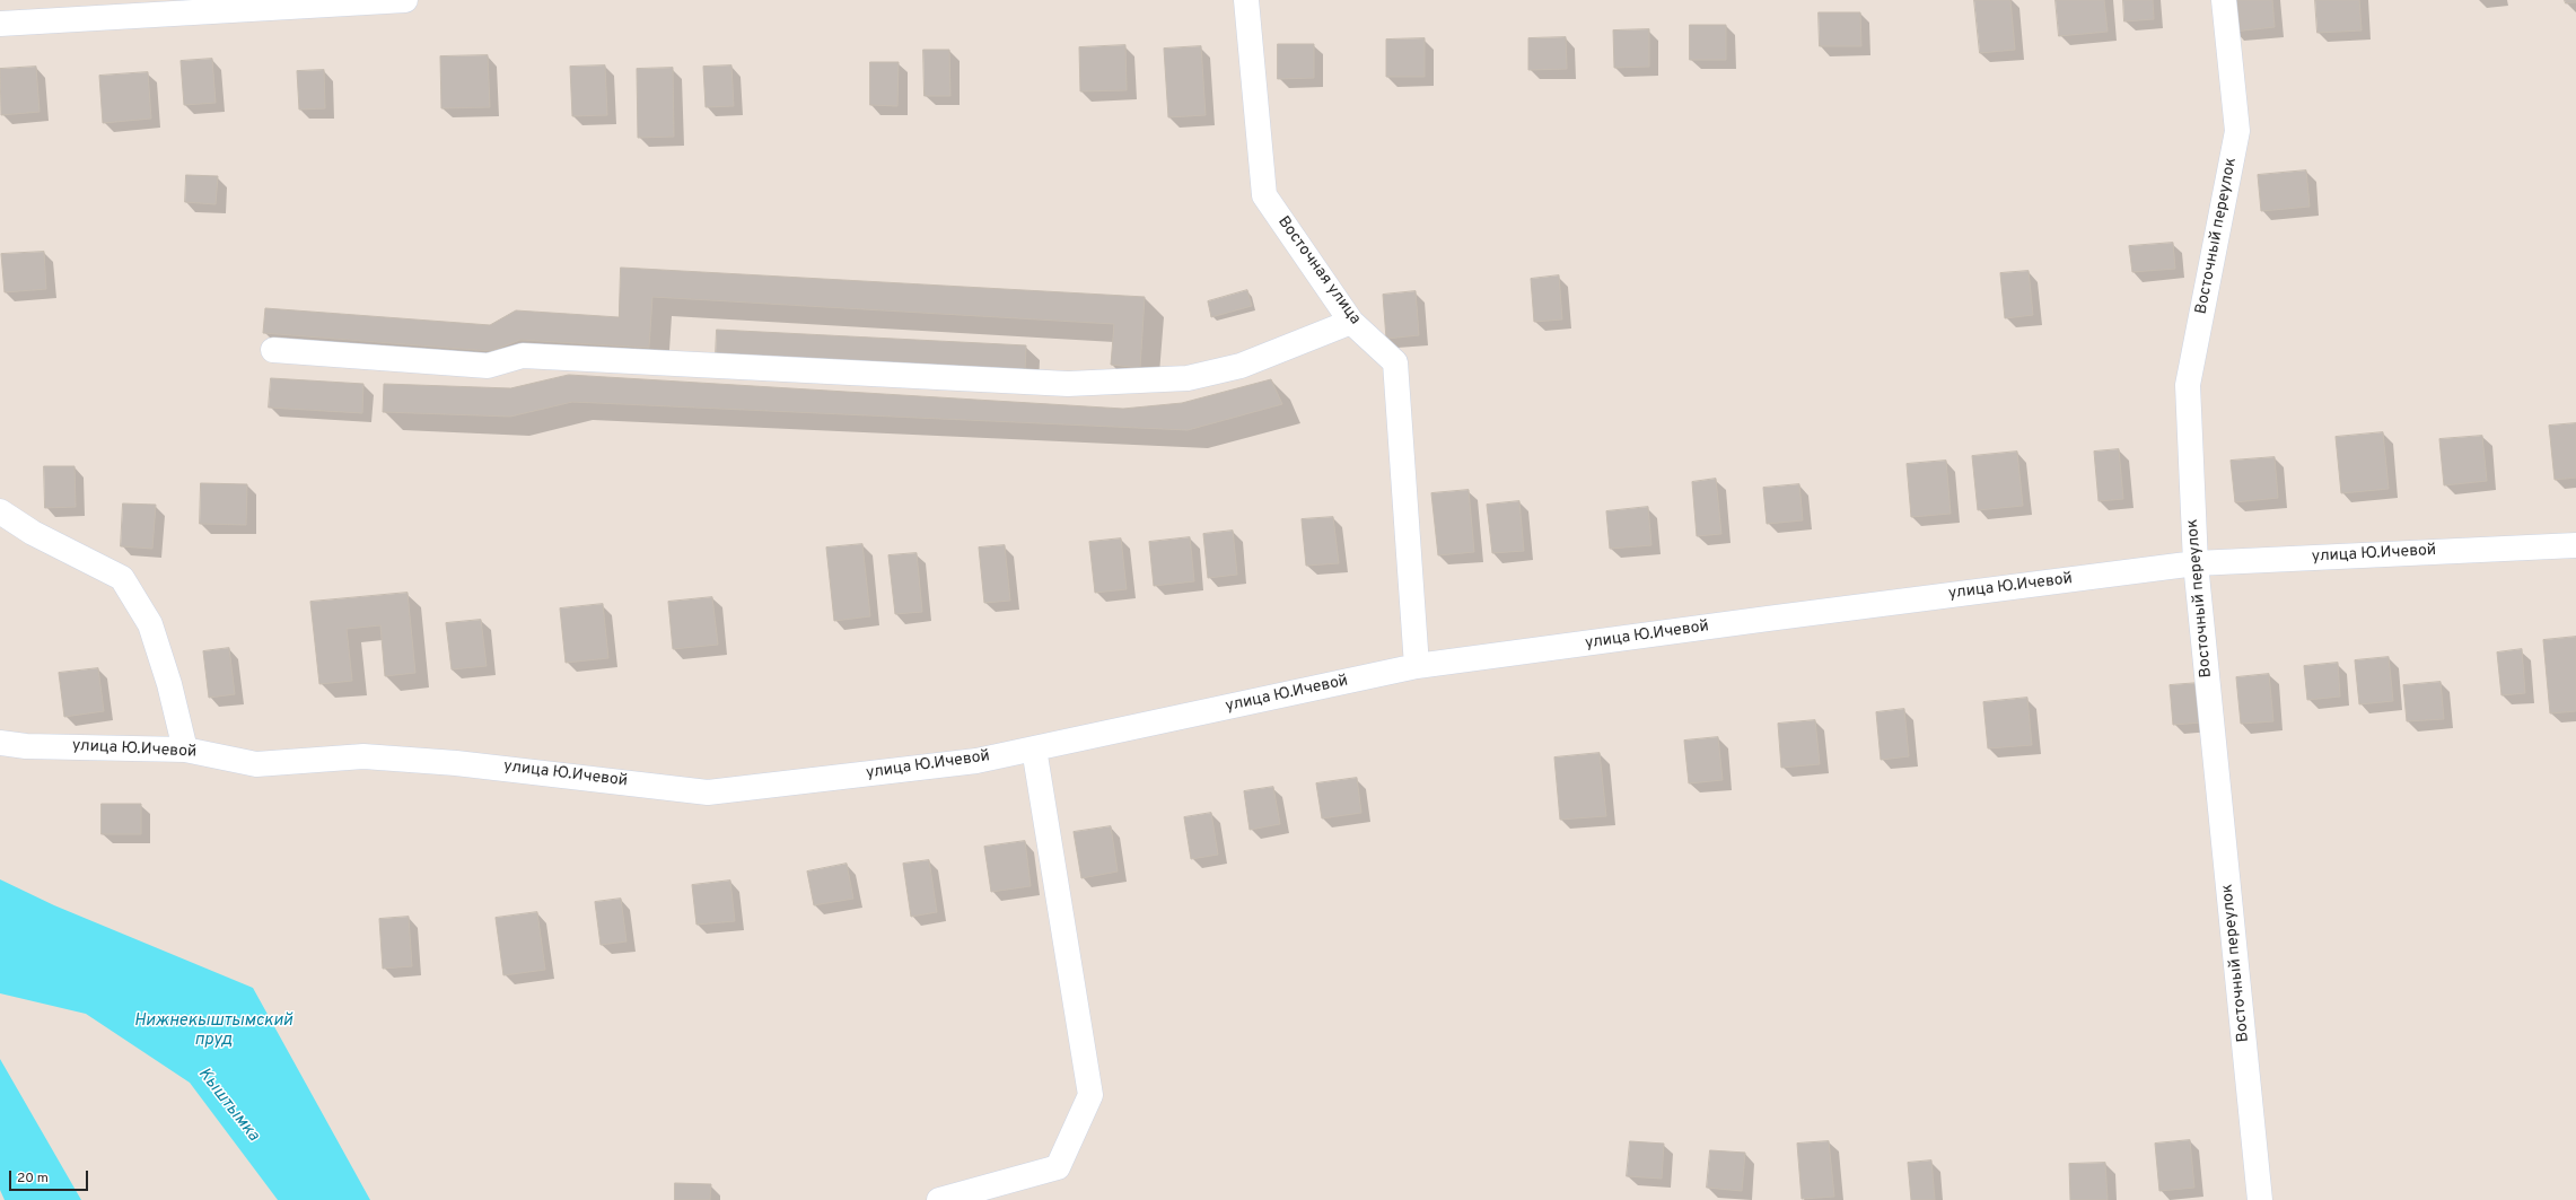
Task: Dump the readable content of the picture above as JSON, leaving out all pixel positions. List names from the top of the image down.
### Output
{
  "streets": {
    "street": ["Восточный переулок", "Восточная улица", "улица Ю.Ичевой"]
  },
  "crossings": [
    ["Восточный переулок", "улица Ю.Ичевой"],
    ["Восточная улица", "улица Ю.Ичевой"]
  ],
  "water": ["Нижнекыштымский пруд", "Кыштымка"],
  "scale_bar": "20 m"
}
